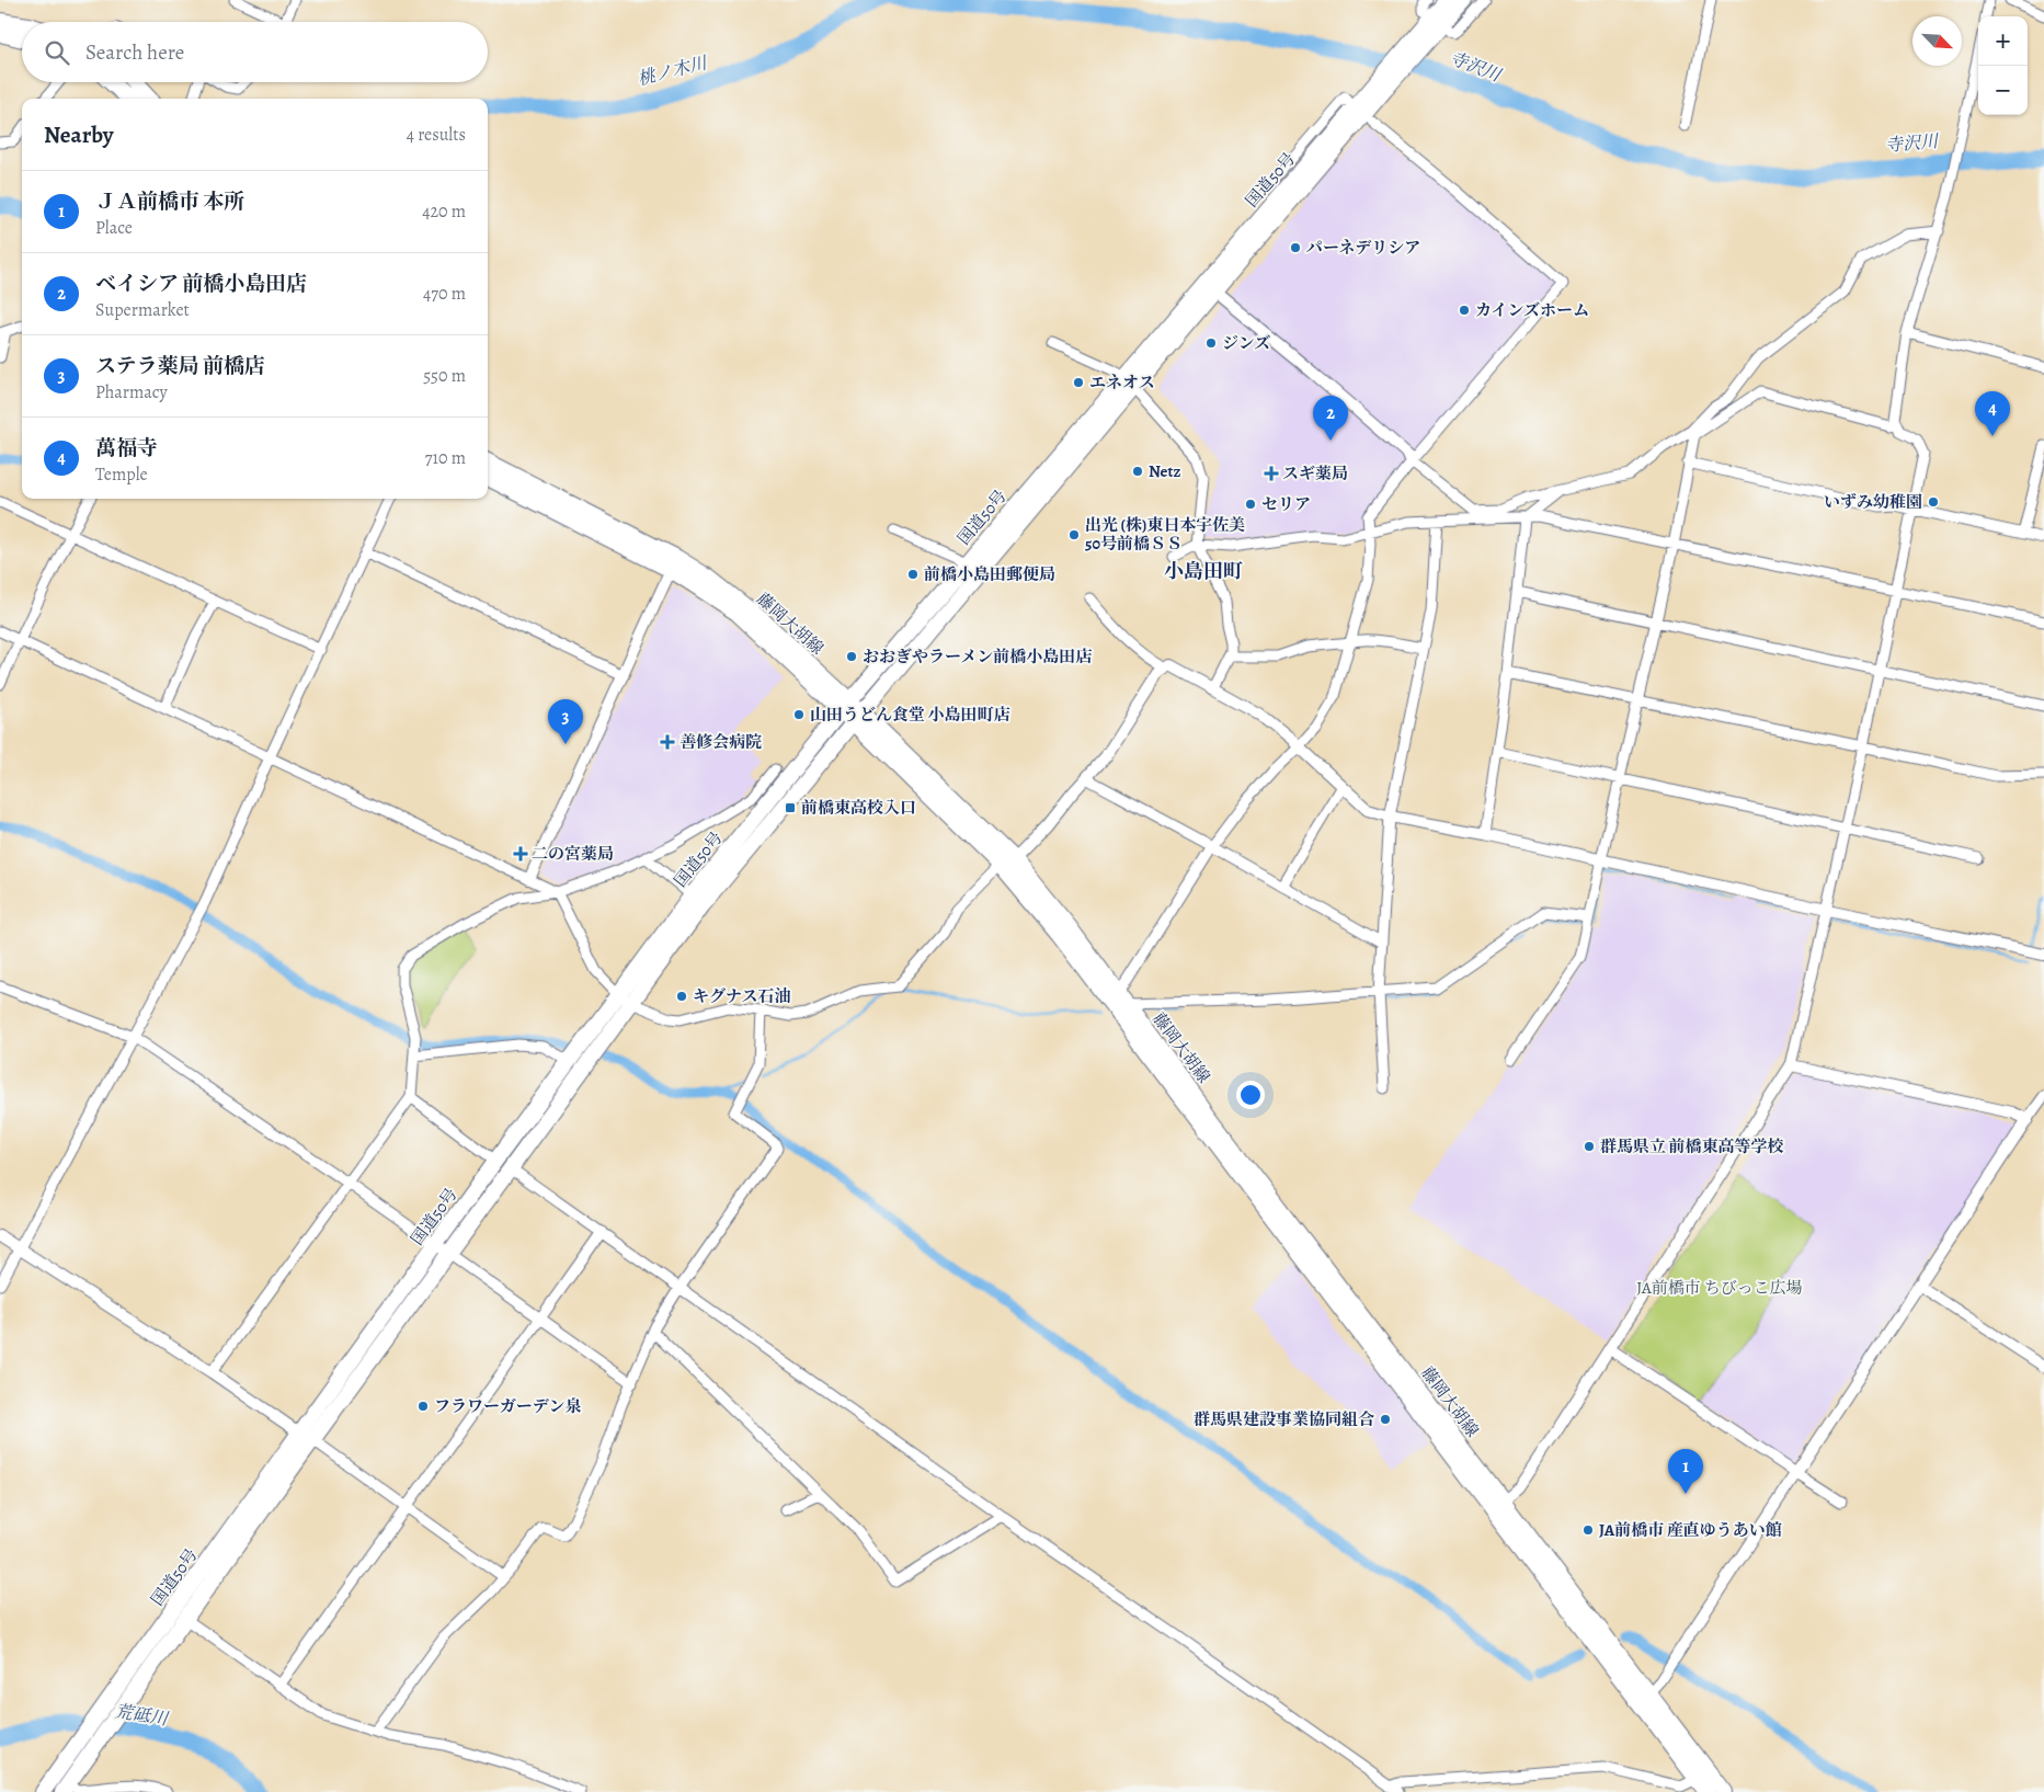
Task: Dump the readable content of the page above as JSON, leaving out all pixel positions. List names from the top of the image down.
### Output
{
  "streets": {
    "main road": ["国道50号", "藤岡大胡線"]
  },
  "crossings": [
    ["国道50号", "藤岡大胡線"]
  ],
  "districts": ["小島田町"],
  "water": ["寺沢川", "桃ノ木川", "荒砥川"],
  "parks": ["JA前橋市 ちびっこ広場"],
  "places": {
    "other": [
      "パーネデリシア",
      "カインズホーム",
      "ジンズ",
      "エネオス",
      "Netz",
      "いずみ幼稚園",
      "セリア",
      "出光 (株)東日本宇佐美 50号前橋ＳＳ",
      "前橋小島田郵便局",
      "おおぎやラーメン前橋小島田店",
      "山田うどん食堂 小島田町店",
      "キグナス石油",
      "群馬県立 前橋東高等学校",
      "フラワーガーデン泉",
      "群馬県建設事業協同組合",
      "JA前橋市 産直ゆうあい館"
    ],
    "health": ["スギ薬局", "善修会病院", "二の宮薬局"],
    "transit": ["前橋東高校入口"]
  },
  "north": "bottom right",
  "page": {
    "map_buttons": ["+", "−"],
    "search": "Search here",
    "heading": ["Nearby", "4 results"],
    "list": [
      {
        "mark": "1",
        "name": "ＪＡ前橋市 本所",
        "note": "Place",
        "value": "420 m"
      },
      {
        "mark": "2",
        "name": "ベイシア 前橋小島田店",
        "note": "Supermarket",
        "value": "470 m"
      },
      {
        "mark": "3",
        "name": "ステラ薬局 前橋店",
        "note": "Pharmacy",
        "value": "550 m"
      },
      {
        "mark": "4",
        "name": "萬福寺",
        "note": "Temple",
        "value": "710 m"
      }
    ],
    "pins": [
      "4",
      "2",
      "3",
      "1"
    ]
  }
}
